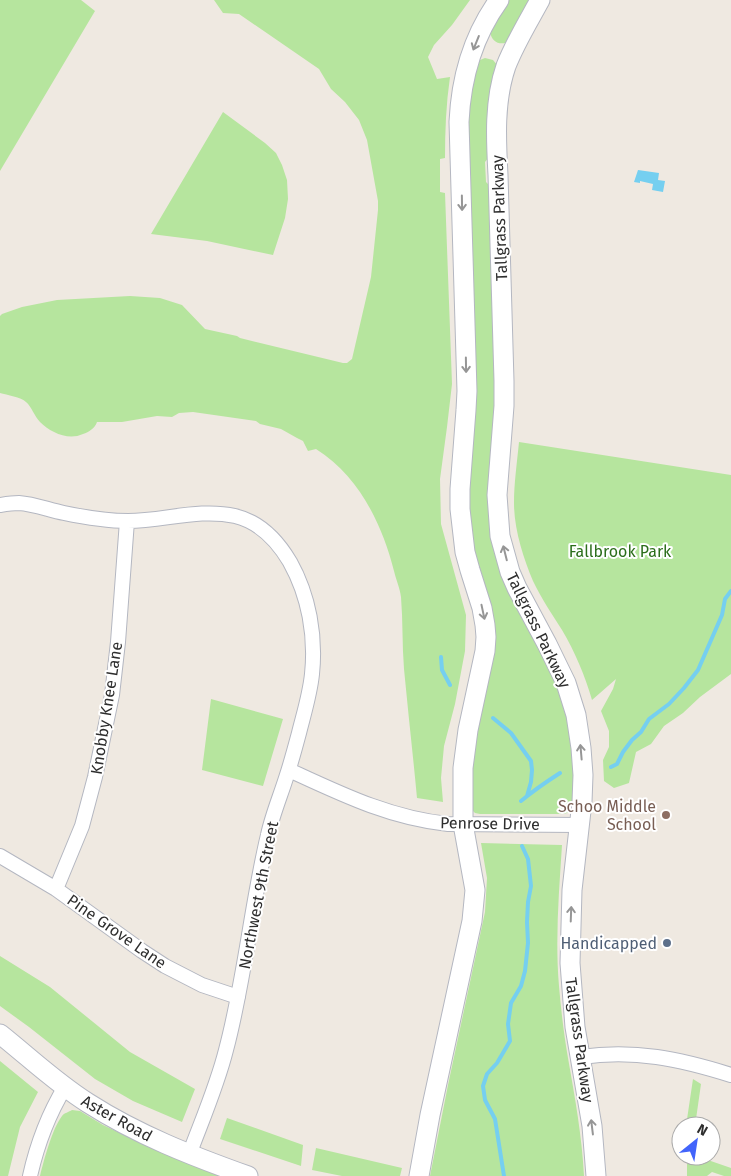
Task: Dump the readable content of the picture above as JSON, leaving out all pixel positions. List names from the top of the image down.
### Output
{
  "streets": {
    "street": [
      "Tallgrass Parkway",
      "Knobby Knee Lane",
      "Penrose Drive",
      "Northwest 9th Street",
      "Pine Grove Lane",
      "Aster Road"
    ]
  },
  "crossings": [
    ["Tallgrass Parkway", "Penrose Drive"],
    ["Knobby Knee Lane", "Northwest 9th Street"],
    ["Knobby Knee Lane", "Pine Grove Lane"],
    ["Penrose Drive", "Northwest 9th Street"],
    ["Northwest 9th Street", "Pine Grove Lane"],
    ["Northwest 9th Street", "Aster Road"]
  ],
  "parks": ["Fallbrook Park"],
  "places": ["Schoo Middle School", "Handicapped"],
  "north": "top right"
}
